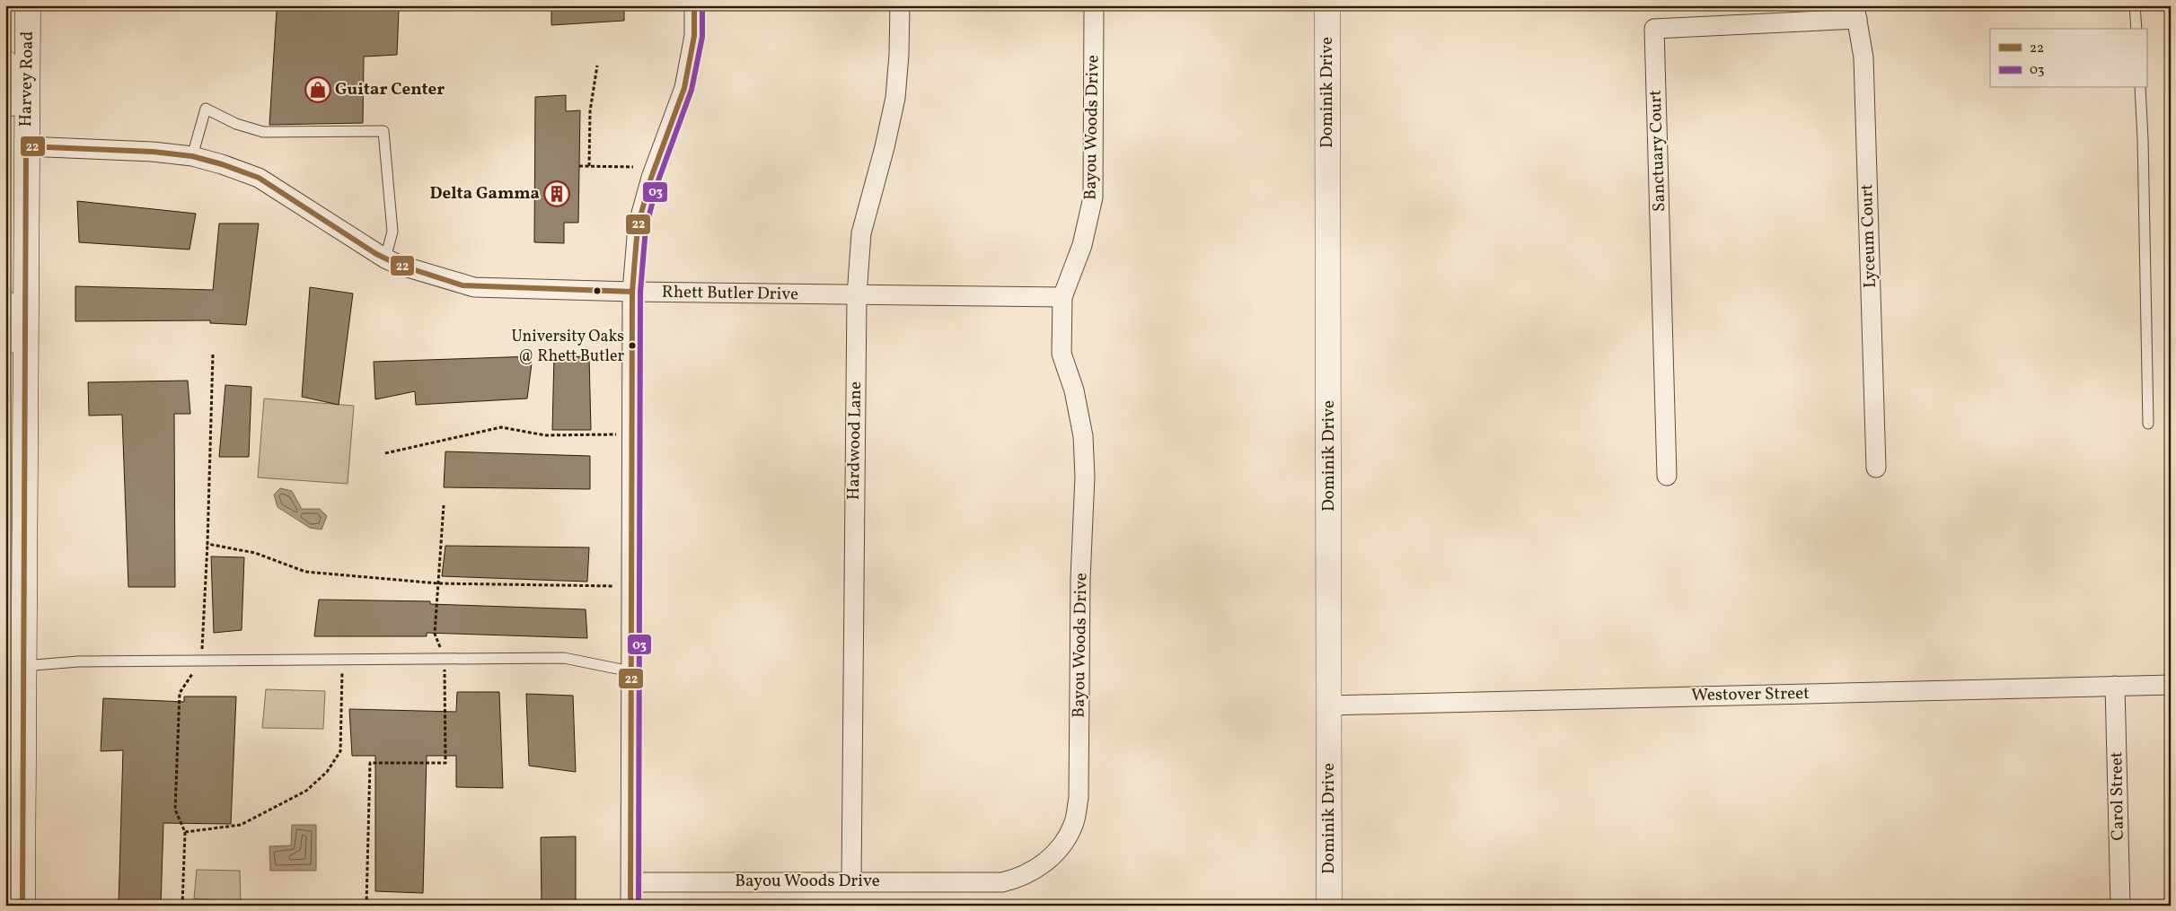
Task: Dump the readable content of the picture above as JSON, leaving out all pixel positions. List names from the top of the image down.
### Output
{
  "streets": {
    "main road": ["Harvey Road", "Dominik Drive"],
    "street": [
      "Bayou Woods Drive",
      "Sanctuary Court",
      "Lyceum Court",
      "Rhett Butler Drive",
      "Hardwood Lane",
      "Westover Street",
      "Carol Street"
    ]
  },
  "crossings": [
    ["Harvey Road", "Rhett Butler Drive"],
    ["Dominik Drive", "Westover Street"],
    ["Bayou Woods Drive", "Rhett Butler Drive"],
    ["Bayou Woods Drive", "Hardwood Lane"],
    ["Sanctuary Court", "Lyceum Court"],
    ["Rhett Butler Drive", "Hardwood Lane"],
    ["Westover Street", "Carol Street"]
  ],
  "places": {
    "shop": ["Guitar Center"],
    "building": ["Delta Gamma"],
    "other": ["University Oaks @ Rhett Butler"]
  },
  "lines": ["transit line 22", "transit line 03"],
  "legend": ["22", "03"]
}
